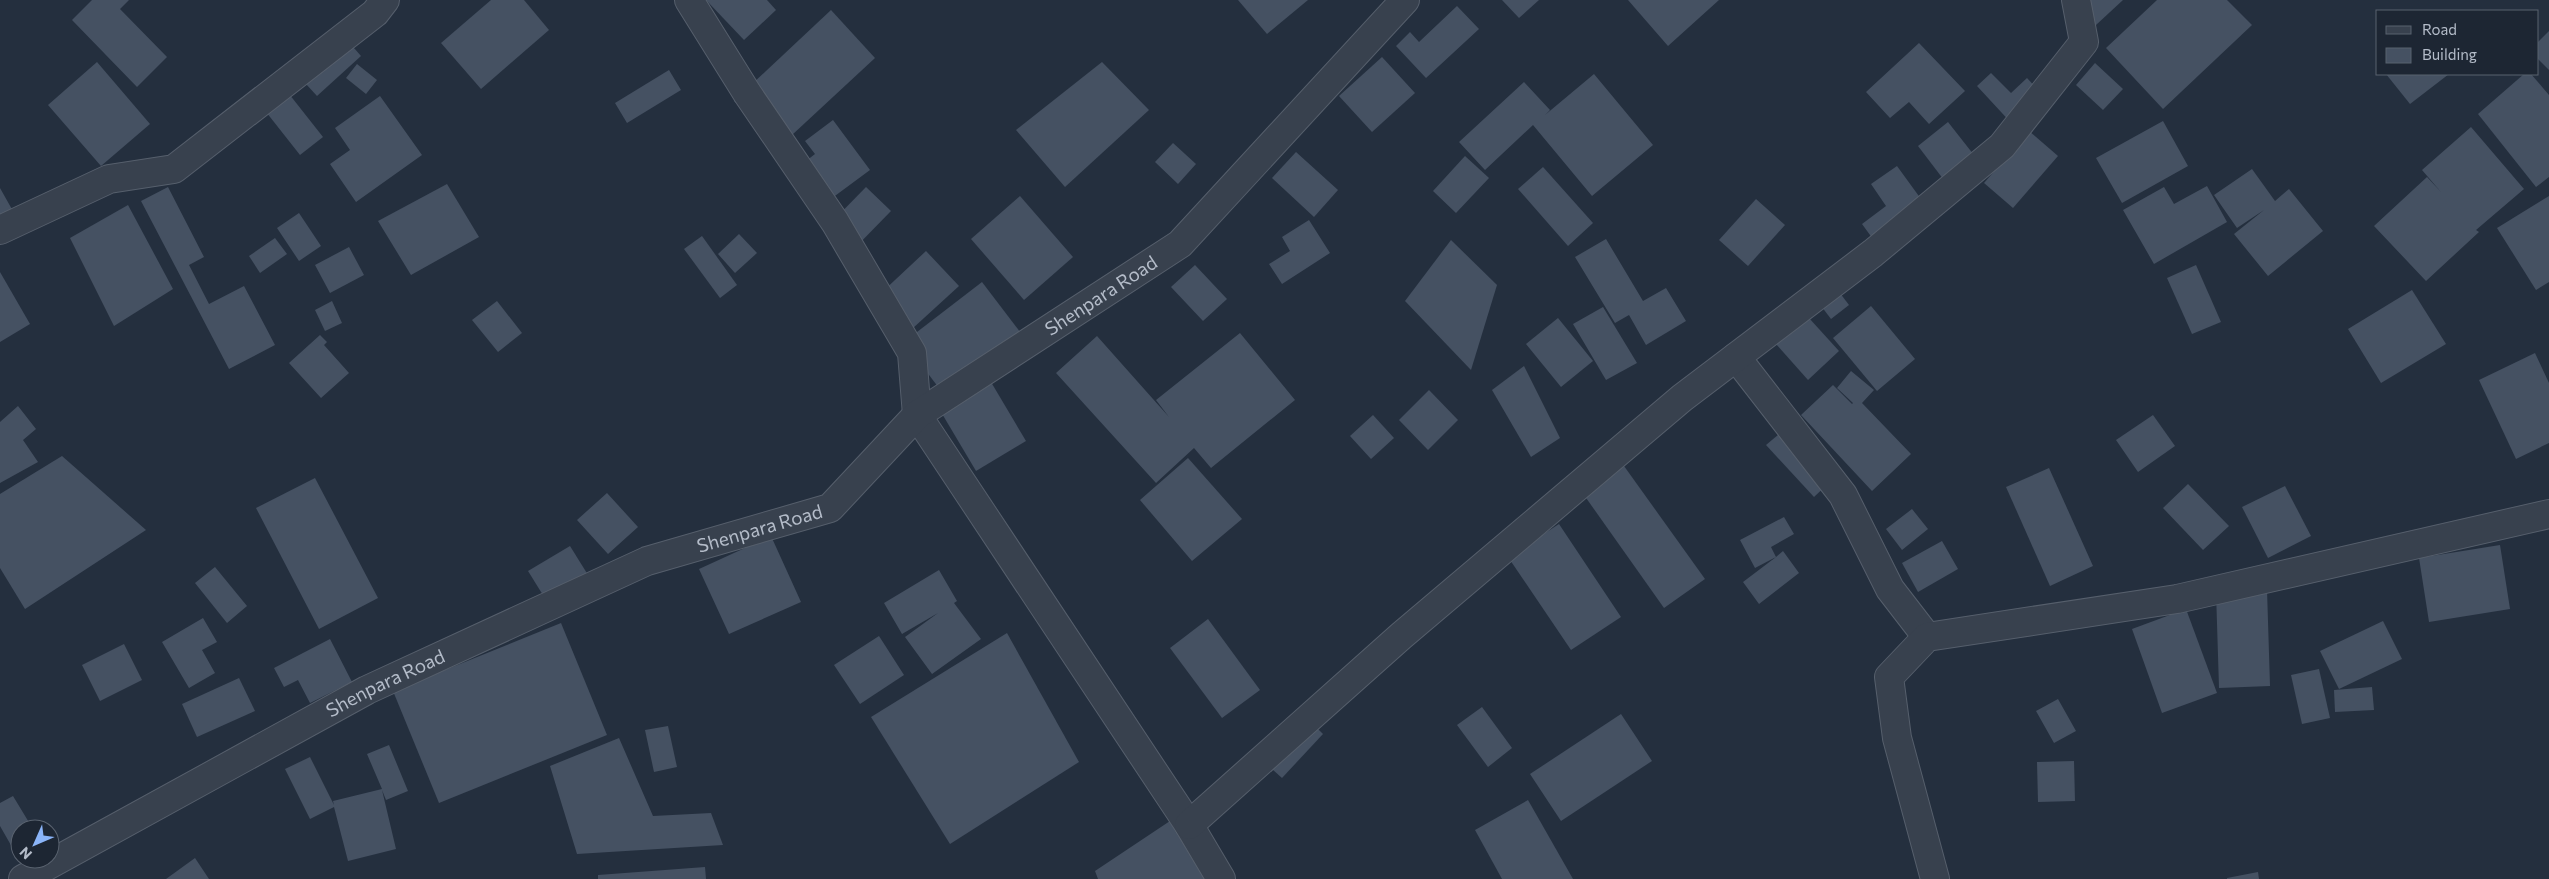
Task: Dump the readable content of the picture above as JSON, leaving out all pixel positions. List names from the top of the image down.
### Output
{
  "streets": {
    "street": ["Shenpara Road"]
  },
  "legend": ["Road", "Building"],
  "north": "bottom left"
}
